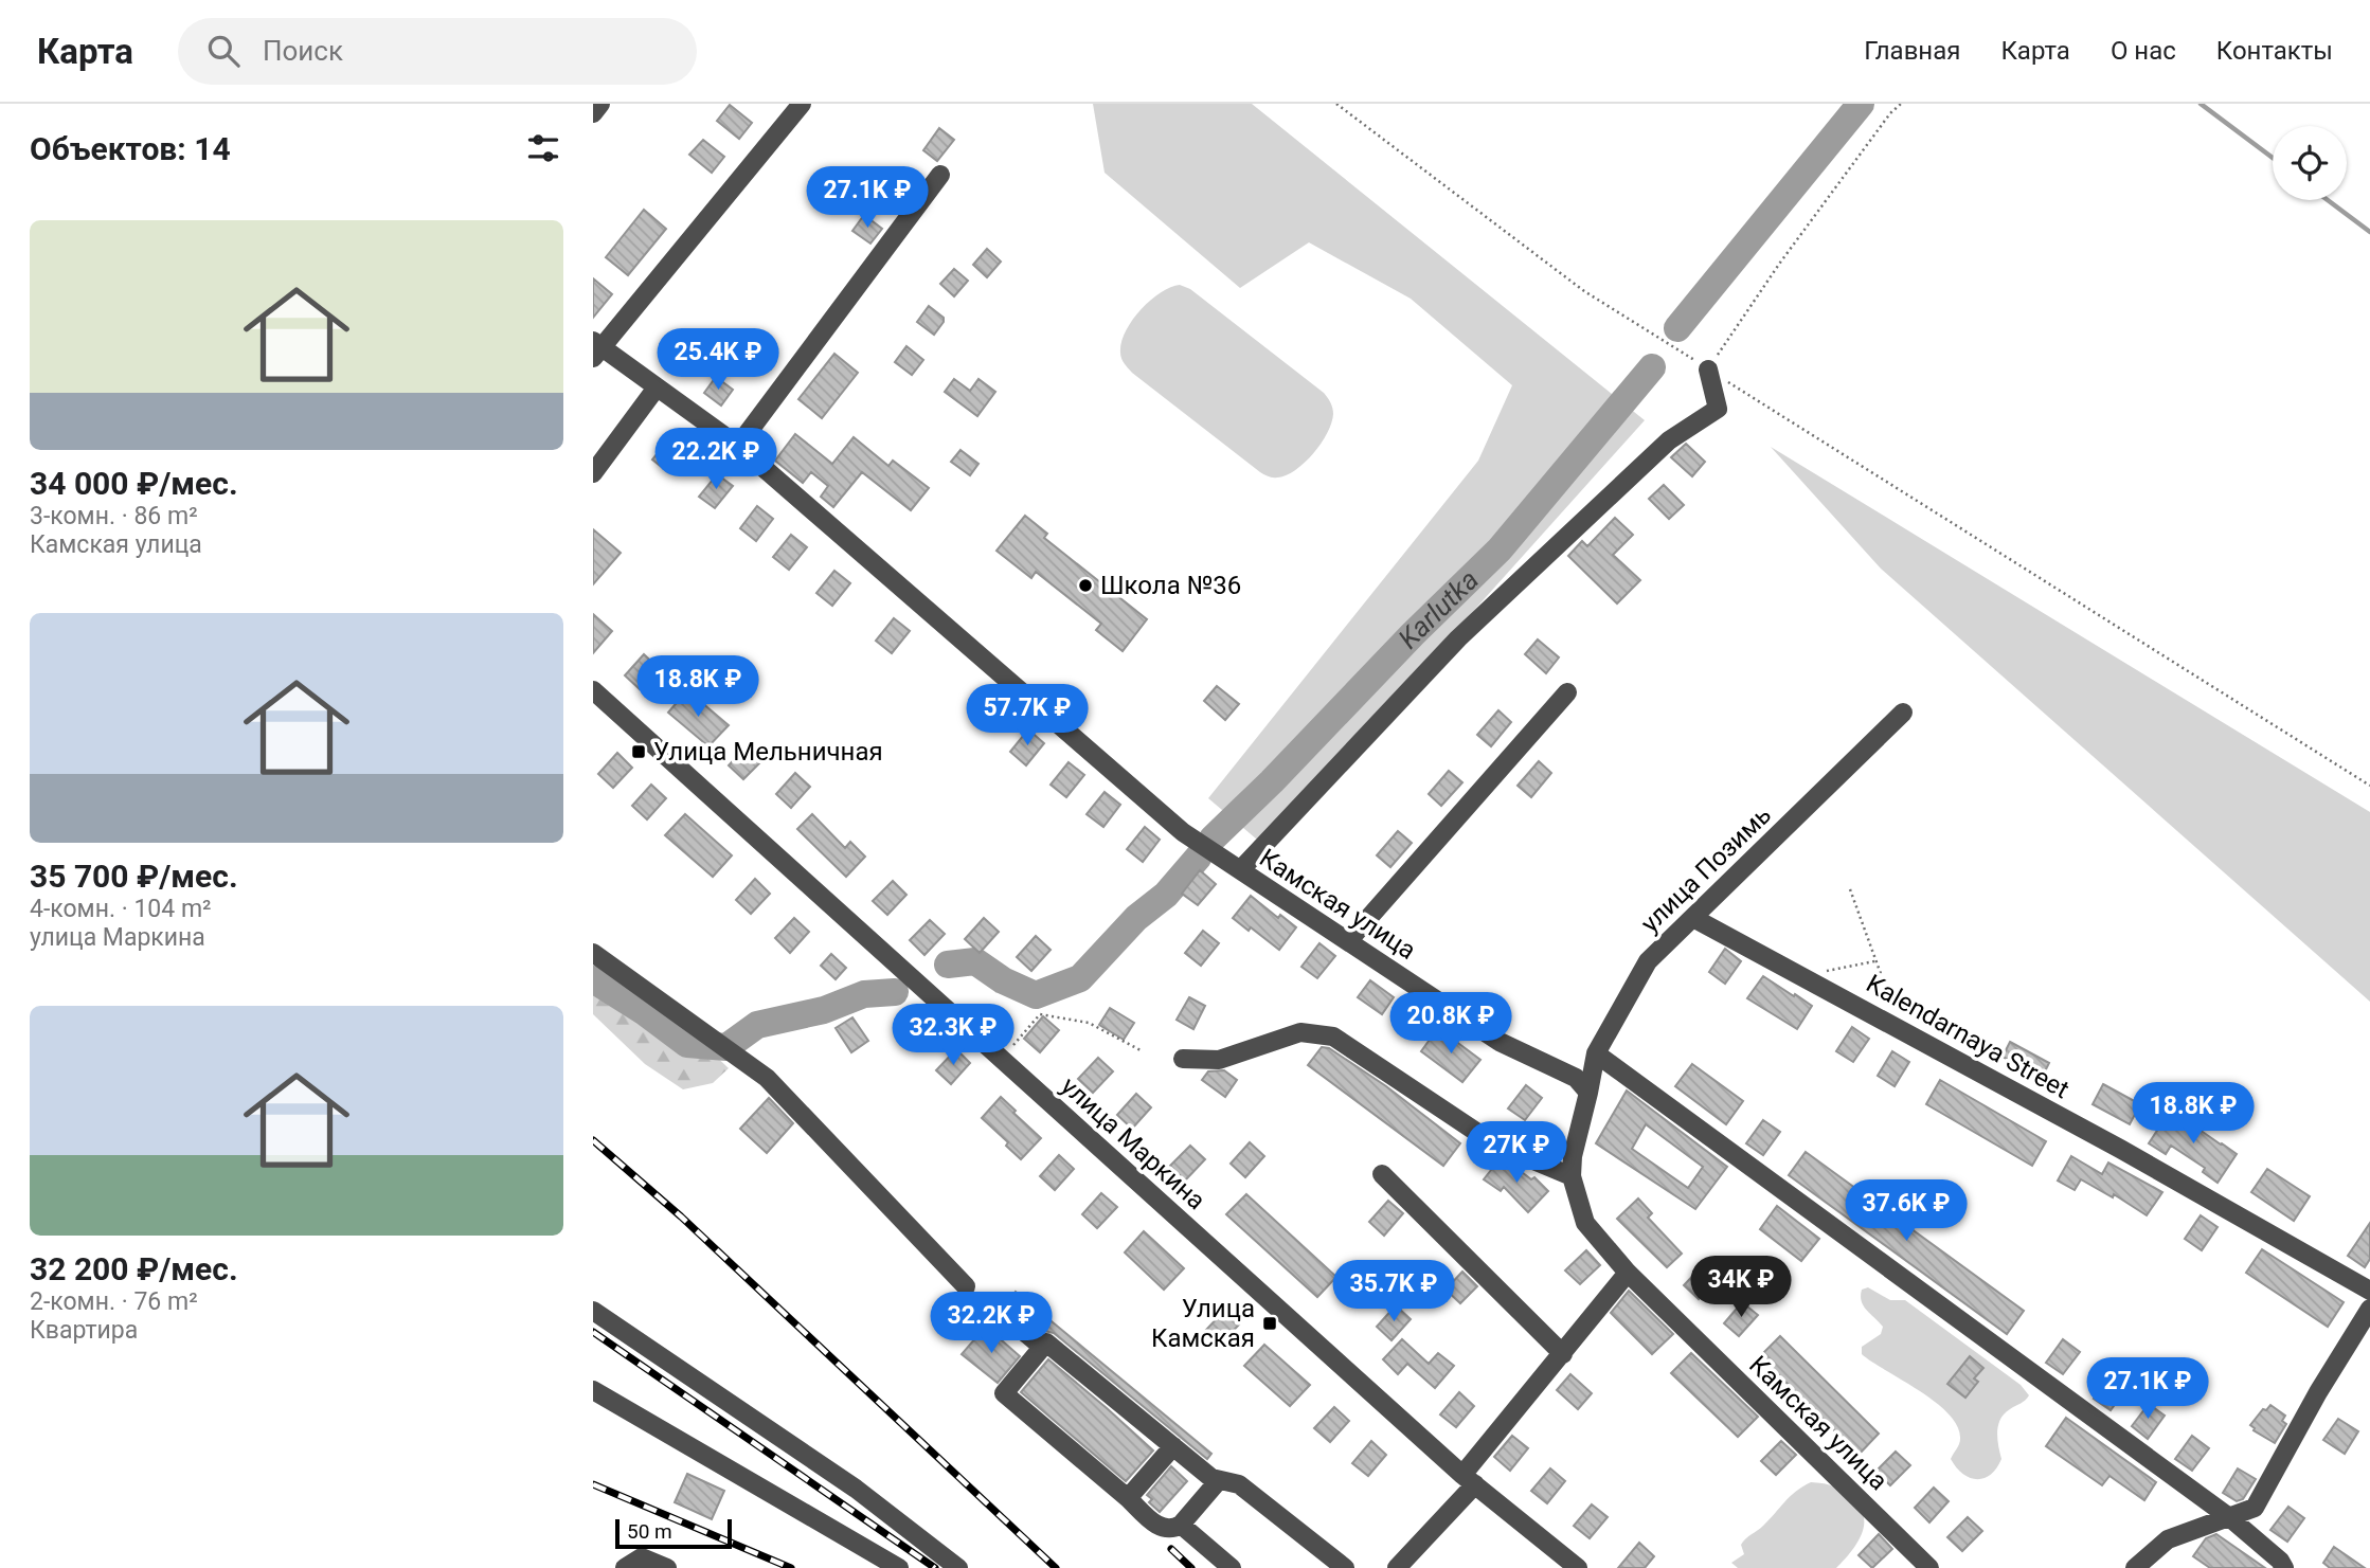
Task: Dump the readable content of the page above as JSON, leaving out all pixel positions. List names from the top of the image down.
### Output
{
  "streets": {
    "street": [
      "улица Позимь",
      "Камская улица",
      "Kalendarnaya Street",
      "улица Маркина"
    ]
  },
  "crossings": [
    ["улица Позимь", "Камская улица"],
    ["улица Позимь", "Kalendarnaya Street"]
  ],
  "water": ["Karlutka"],
  "places": {
    "other": ["Школа №36"],
    "transit": ["Улица Мельничная", "Улица Камская"]
  },
  "scale_bar": "50 m",
  "page": {
    "header": "Карта",
    "search": "Поиск",
    "nav": [
      "Главная",
      "Карта",
      "О нас",
      "Контакты"
    ],
    "heading": "Объектов: 14",
    "price": [
      "27.1K ₽",
      "25.4K ₽",
      "22.2K ₽",
      "18.8K ₽",
      "57.7K ₽",
      "20.8K ₽",
      "32.3K ₽",
      "18.8K ₽",
      "27K ₽",
      "37.6K ₽",
      "34K ₽",
      "35.7K ₽",
      "32.2K ₽",
      "27.1K ₽"
    ],
    "list": [
      {
        "name": "34 000 ₽/мес.",
        "note": "3-комн. · 86 m² · Камская улица"
      },
      {
        "name": "35 700 ₽/мес.",
        "note": "4-комн. · 104 m² · улица Маркина"
      },
      {
        "name": "32 200 ₽/мес.",
        "note": "2-комн. · 76 m² · Квартира"
      }
    ],
    "scale": "50 m"
  }
}
